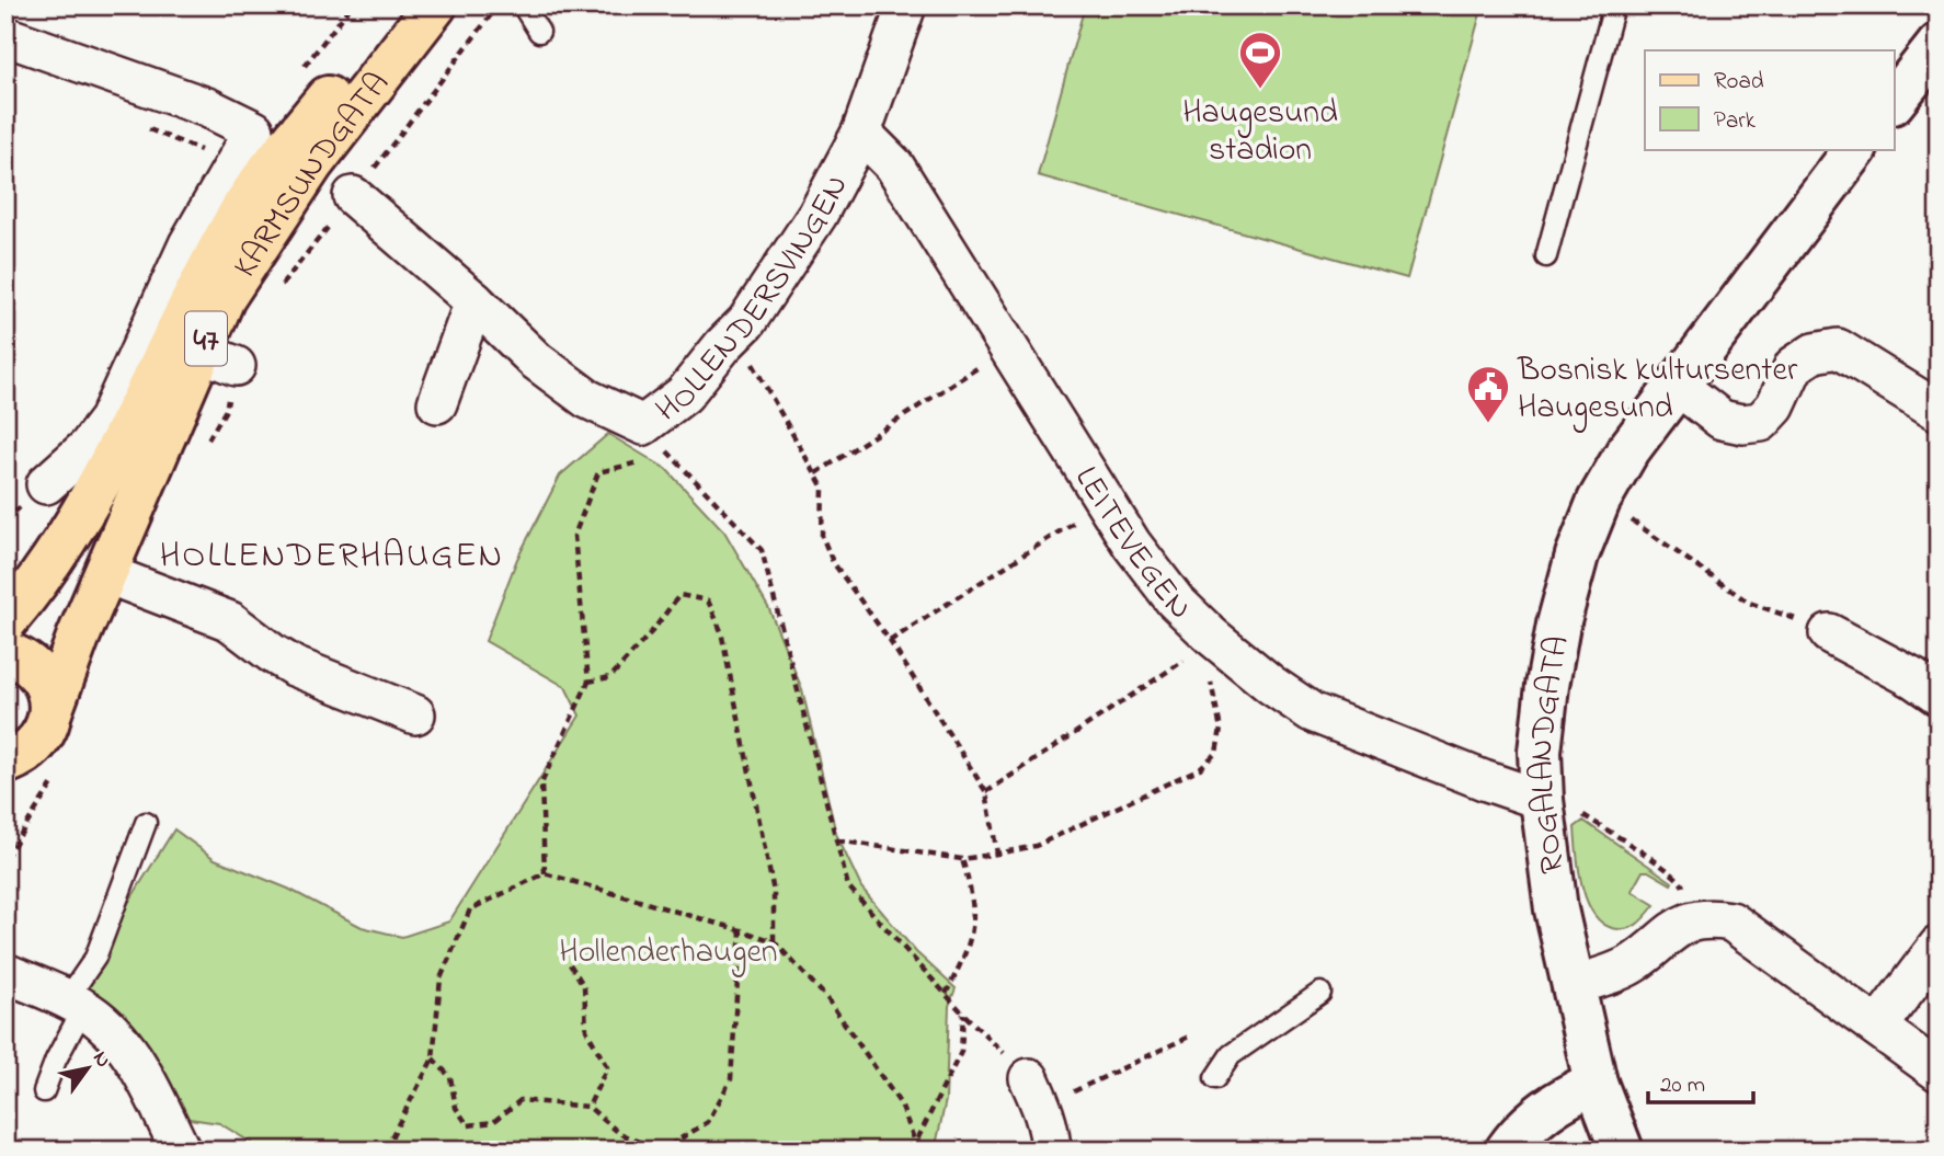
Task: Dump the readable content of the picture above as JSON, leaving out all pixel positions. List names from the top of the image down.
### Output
{
  "streets": {
    "main road": ["KARMSUNDGATA", "47"],
    "street": ["HOLLENDERSVINGEN", "LEITEVEGEN", "ROGALANDGATA"]
  },
  "crossings": [
    ["HOLLENDERSVINGEN", "LEITEVEGEN"],
    ["LEITEVEGEN", "ROGALANDGATA"]
  ],
  "districts": ["HOLLENDERHAUGEN"],
  "parks": ["Hollenderhaugen"],
  "places": {
    "sports": ["Haugesund stadion"],
    "public building": ["Bosnisk kultursenter Haugesund"]
  },
  "legend": ["Road", "Park"],
  "scale_bar": "20 m",
  "north": "top right"
}
